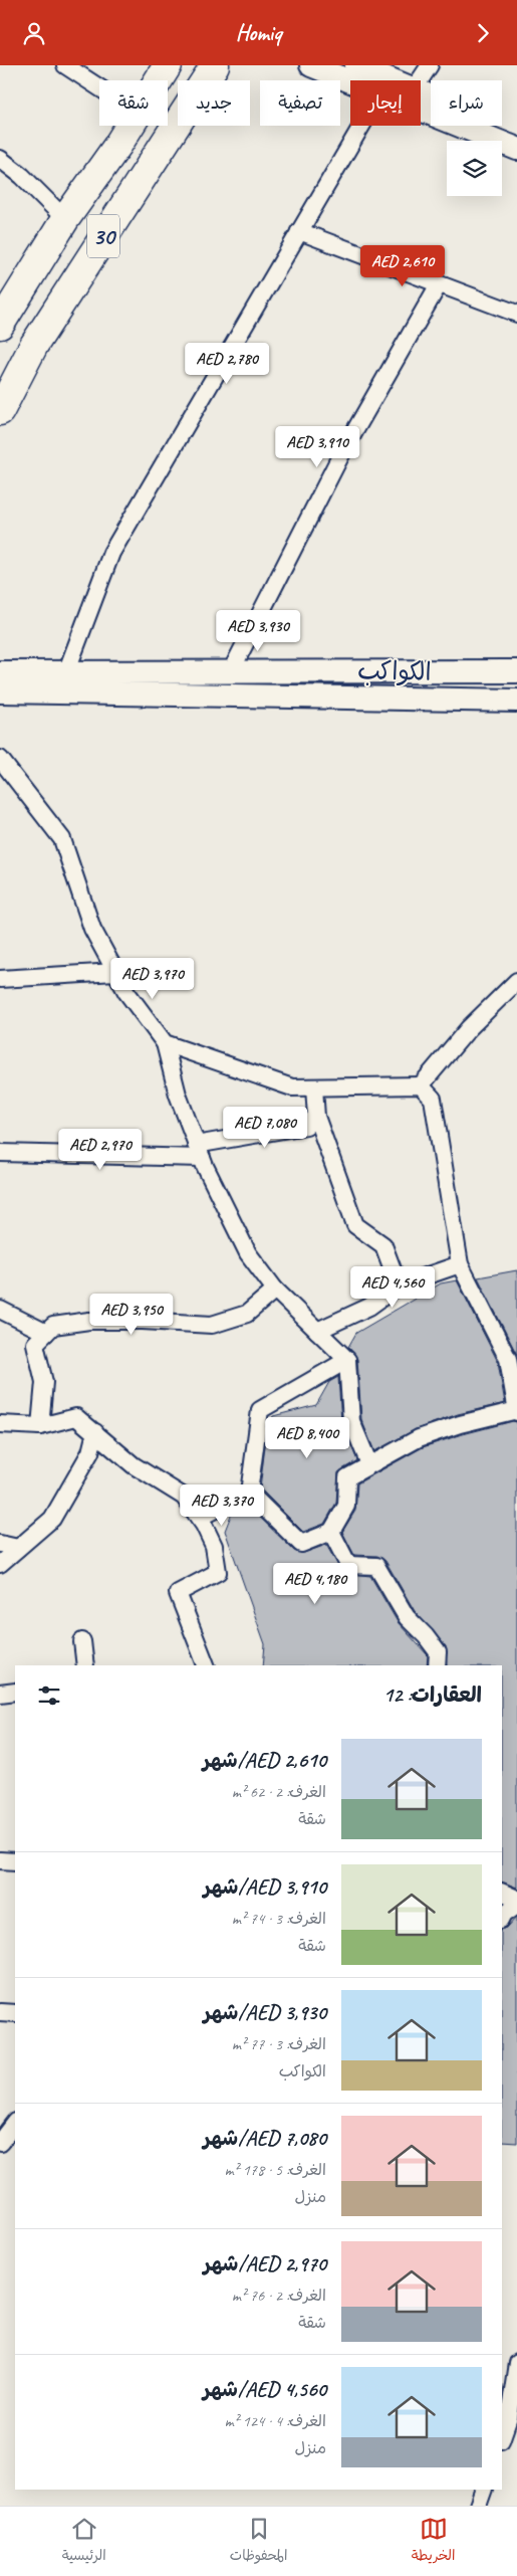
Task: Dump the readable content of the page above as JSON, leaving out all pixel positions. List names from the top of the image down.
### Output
{
  "streets": {
    "highway": ["30"],
    "street": ["الكواكب"]
  },
  "page": {
    "header": "Homiq",
    "chip": [
      "شراء",
      "إيجار",
      "تصفية",
      "جديد",
      "شقة"
    ],
    "price": [
      "AED 2,610",
      "AED 2,780",
      "AED 3,910",
      "AED 3,930",
      "AED 3,970",
      "AED 7,080",
      "AED 2,970",
      "AED 4,560",
      "AED 3,950",
      "AED 8,400",
      "AED 3,370",
      "AED 4,180"
    ],
    "heading": "العقارات: 12",
    "list": [
      {
        "name": "AED 2,610/شهر",
        "note": "الغرف: 2 · 62 m² · شقة"
      },
      {
        "name": "AED 3,910/شهر",
        "note": "الغرف: 3 · 74 m² · شقة"
      },
      {
        "name": "AED 3,930/شهر",
        "note": "الغرف: 3 · 77 m² · الكواكب"
      },
      {
        "name": "AED 7,080/شهر",
        "note": "الغرف: 5 · 178 m² · منزل"
      },
      {
        "name": "AED 2,970/شهر",
        "note": "الغرف: 2 · 76 m² · شقة"
      },
      {
        "name": "AED 4,560/شهر",
        "note": "الغرف: 4 · 124 m² · منزل"
      }
    ],
    "tabs": ["الخريطة", "المحفوظات", "الرئيسية"]
  }
}
